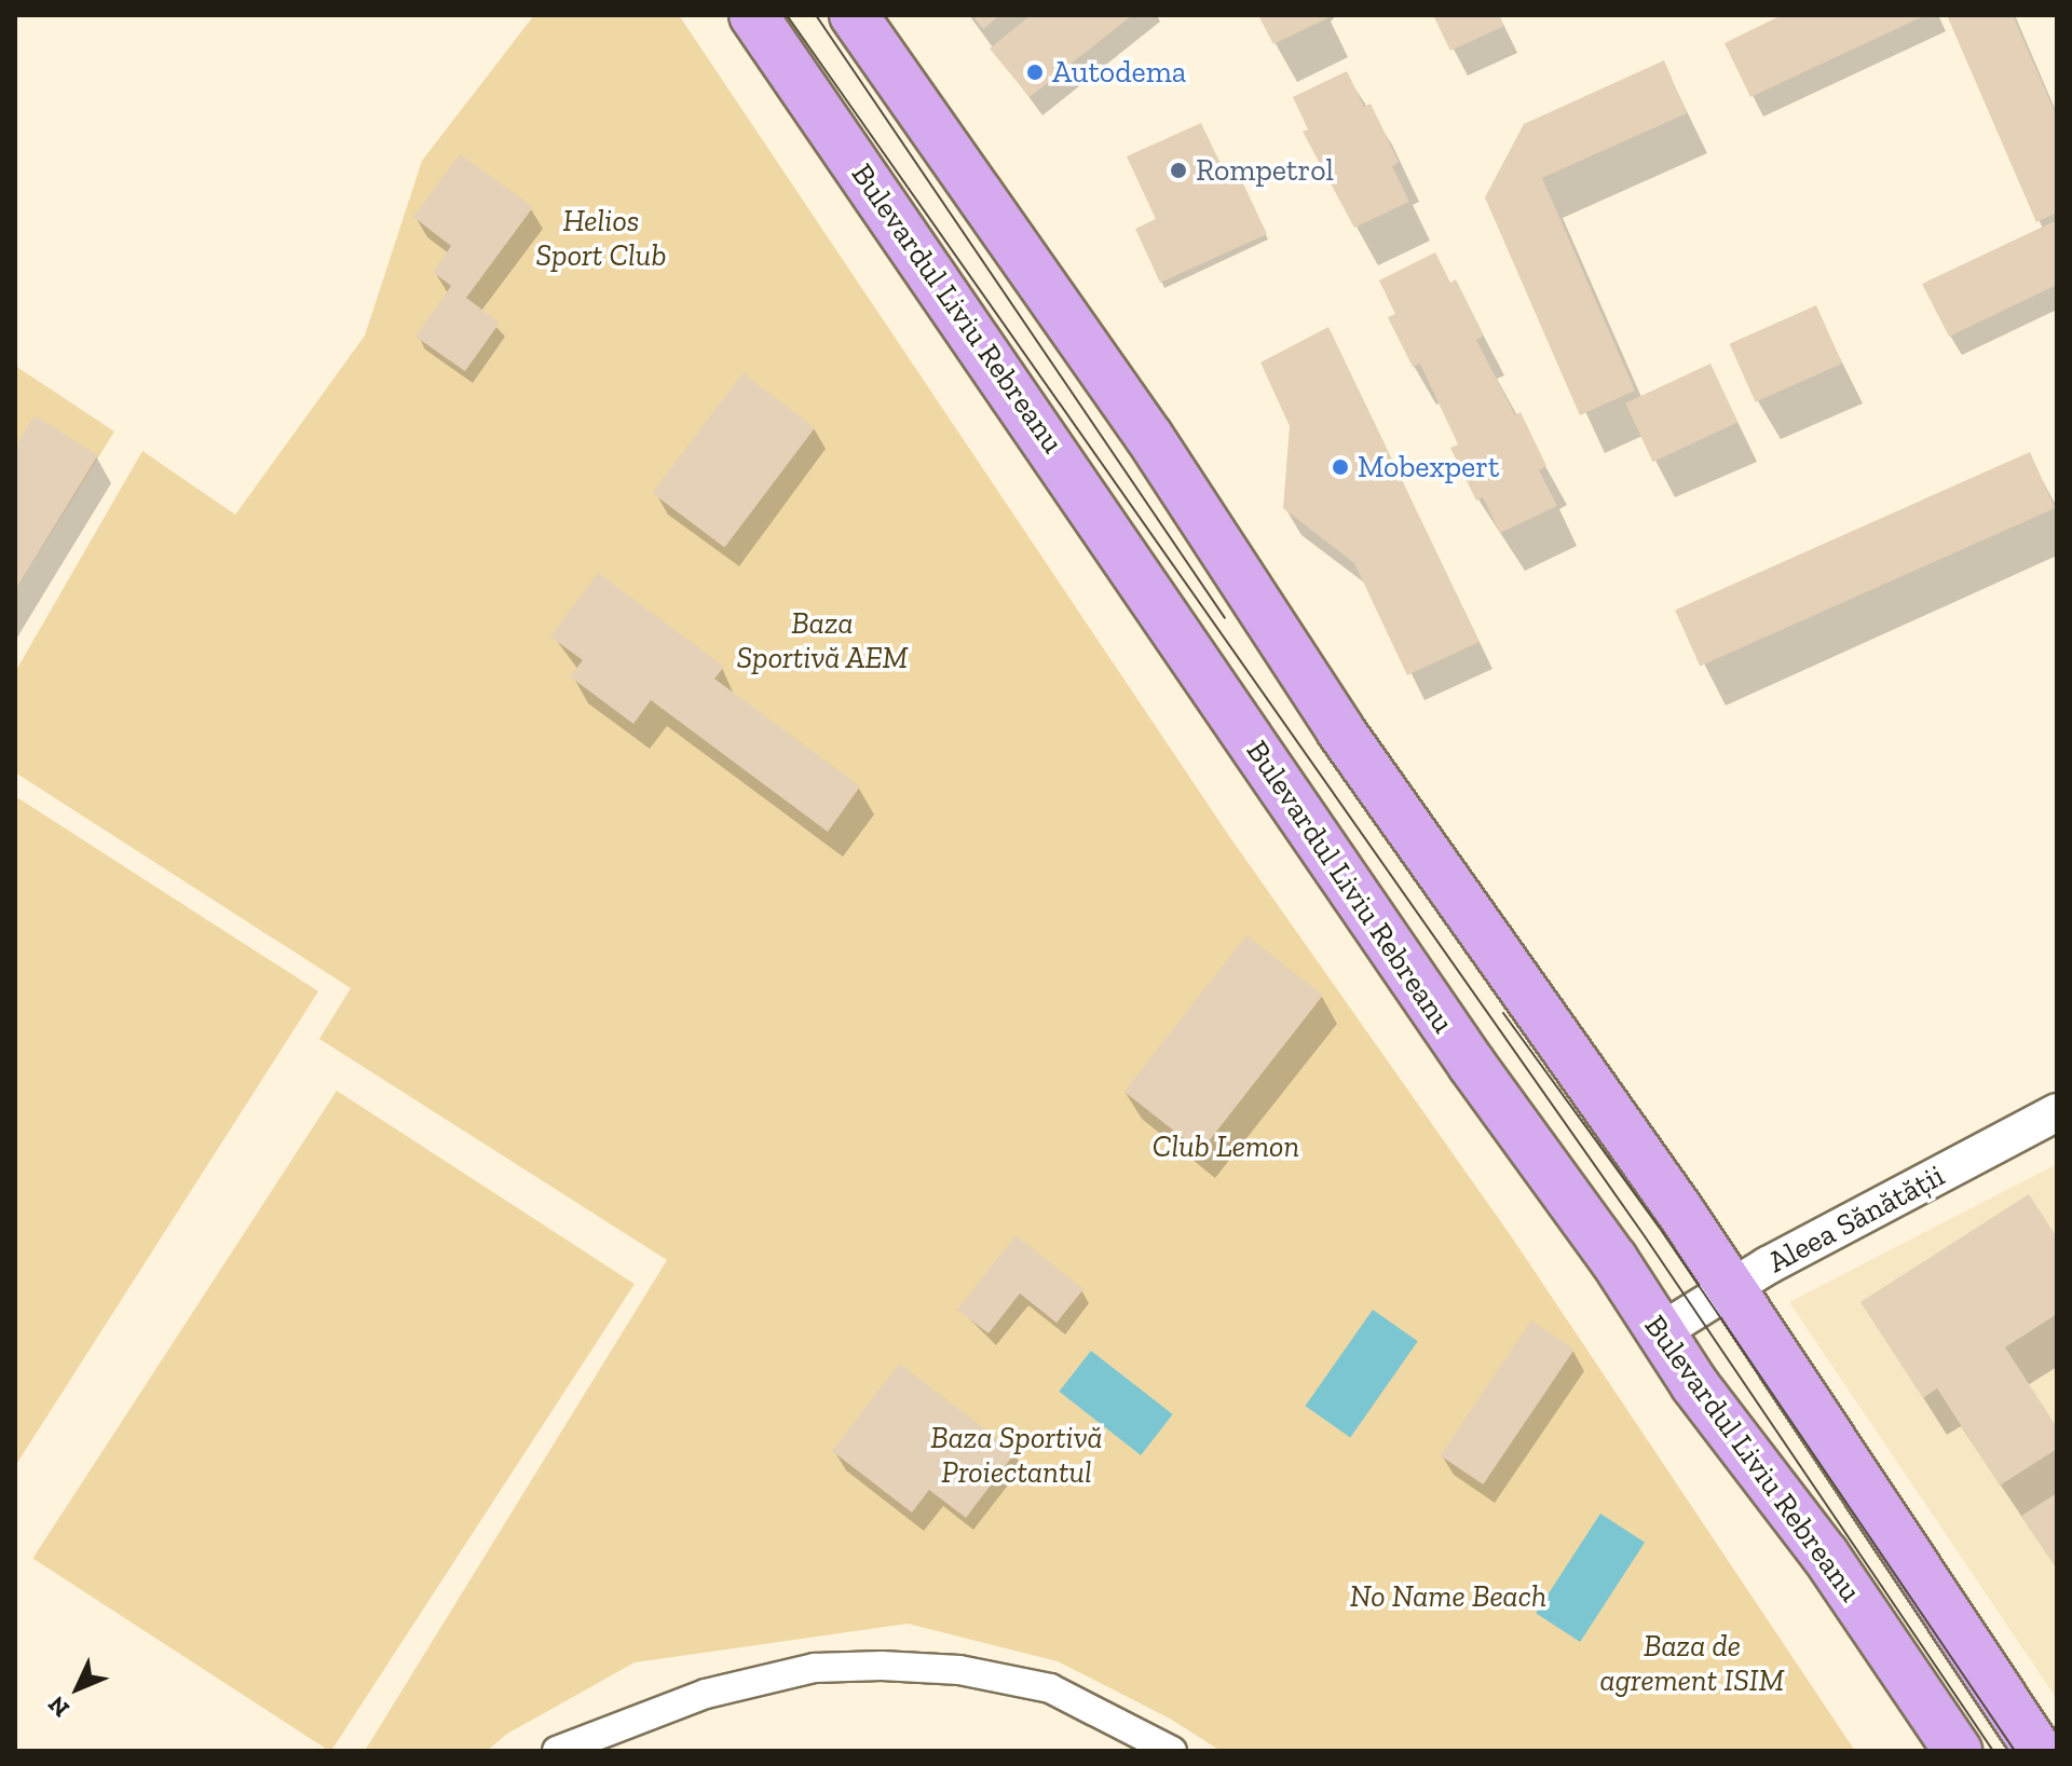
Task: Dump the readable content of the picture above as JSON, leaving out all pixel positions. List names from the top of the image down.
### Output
{
  "streets": {
    "main road": ["Bulevardul Liviu Rebreanu"],
    "street": ["Aleea Sănătății"]
  },
  "crossings": [
    ["Bulevardul Liviu Rebreanu", "Aleea Sănătății"]
  ],
  "parks": [
    "Helios Sport Club",
    "Baza Sportivă AEM",
    "Club Lemon",
    "Baza Sportivă Proiectantul",
    "No Name Beach",
    "Baza de agrement ISIM"
  ],
  "places": ["Autodema", "Rompetrol", "Mobexpert"],
  "north": "bottom left"
}
